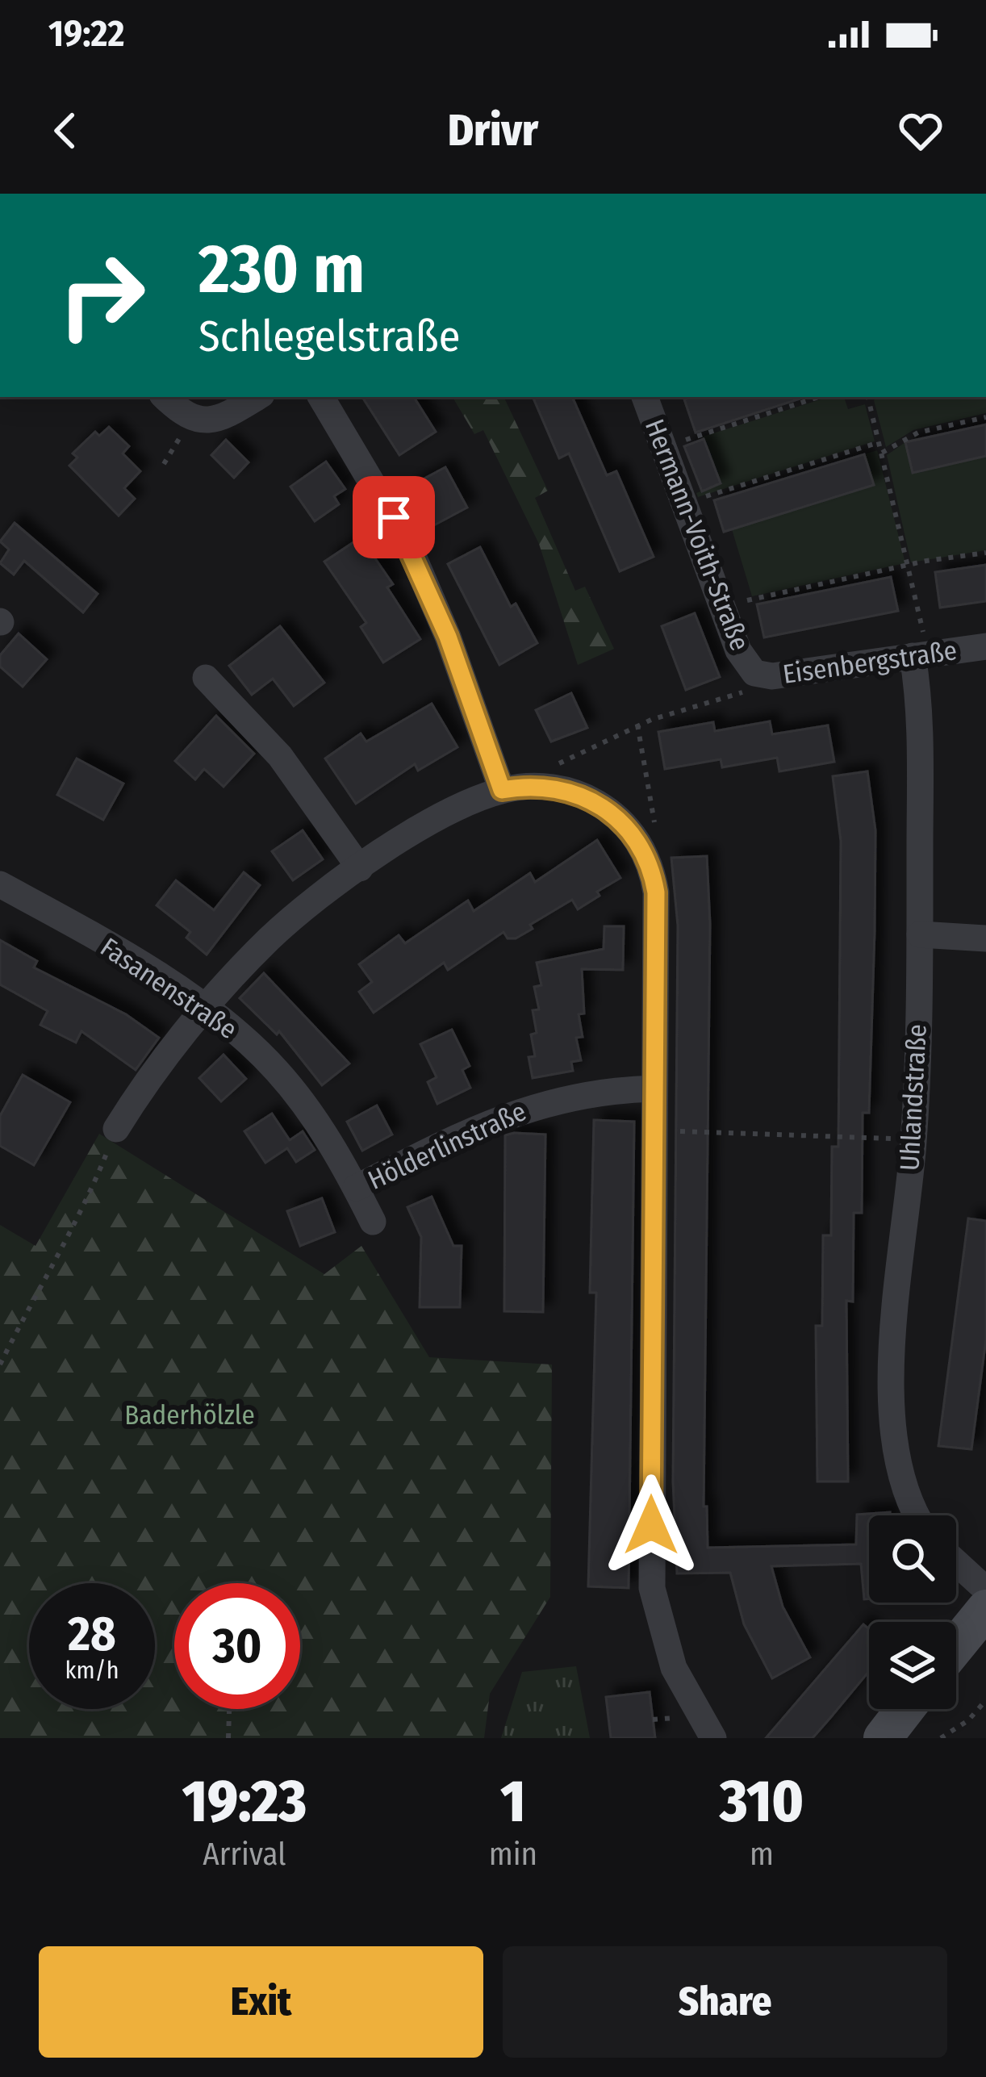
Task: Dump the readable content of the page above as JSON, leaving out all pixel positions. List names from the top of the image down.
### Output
{
  "streets": {
    "street": [
      "Hermann-Voith-Straße",
      "Eisenbergstraße",
      "Fasanenstraße",
      "Uhlandstraße",
      "Hölderlinstraße"
    ]
  },
  "crossings": [
    ["Hermann-Voith-Straße", "Eisenbergstraße"],
    ["Eisenbergstraße", "Uhlandstraße"],
    ["Fasanenstraße", "Hölderlinstraße"]
  ],
  "parks": ["Baderhölzle"],
  "page": {
    "status": "19:22",
    "header": "Drivr",
    "turn": ["230 m", "Schlegelstraße"],
    "speed": "28 km/h",
    "limit": "30",
    "eta": [
      "19:23",
      "Arrival",
      "1",
      "min",
      "310",
      "m"
    ],
    "buttons": ["Exit", "Share"]
  }
}
